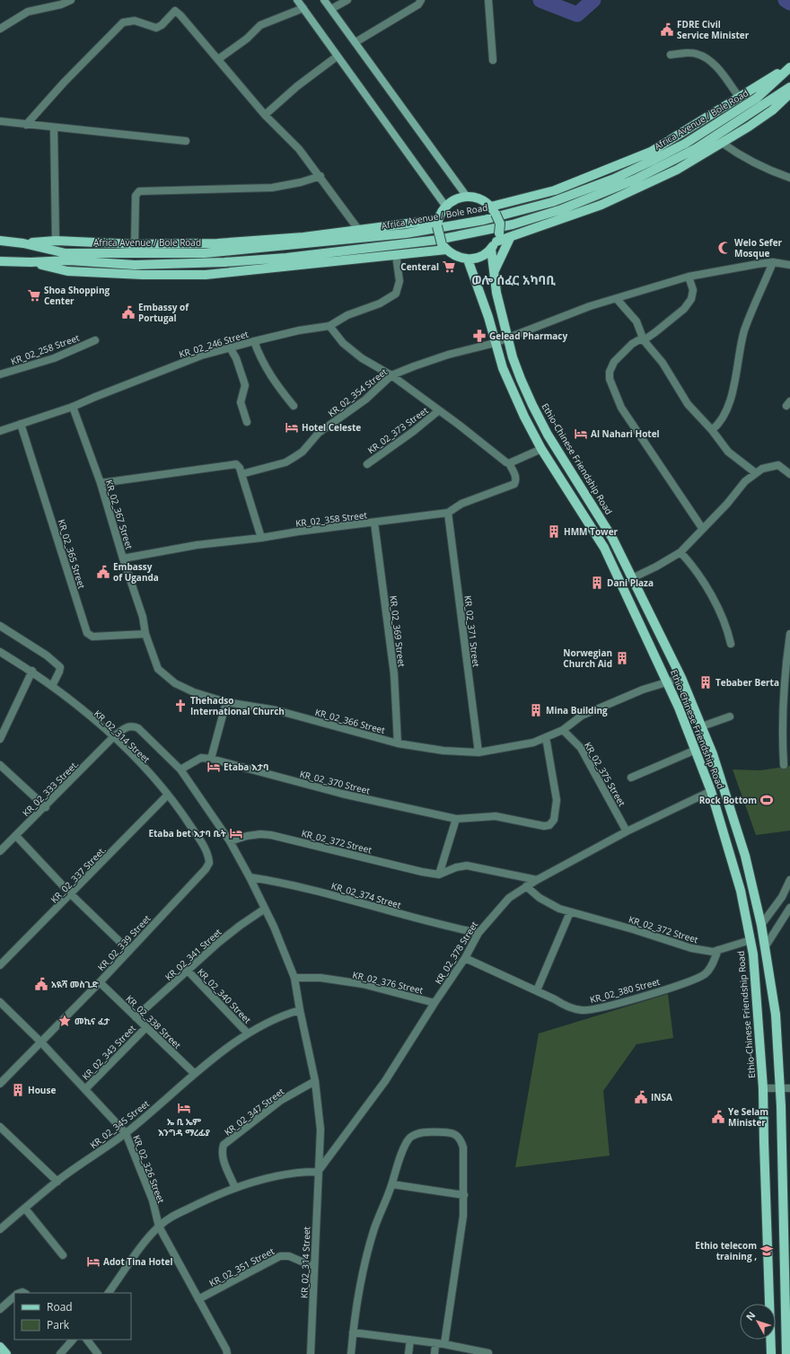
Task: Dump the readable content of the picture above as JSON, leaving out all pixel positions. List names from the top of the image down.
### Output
{
  "streets": {
    "main road": ["Africa Avenue / Bole Road", "Ethio-Chinese Friendship Road"],
    "street": [
      "KR_02_246 Street",
      "KR_02_258 Street",
      "KR_02_354 Street",
      "KR_02_373 Street",
      "KR_02_367 Street",
      "KR_02_358 Street",
      "KR_02_365 Street",
      "KR_02_369 Street",
      "KR_02_371 Street",
      "KR_02_366 Street",
      "KR_02_314 Street",
      "KR_02_375 Street",
      "KR_02_370 Street",
      "KR_02_333 Street.",
      "KR_02_372 Street",
      "KR_02_337 Street.",
      "KR_02_374 Street",
      "KR_02_339 Street",
      "KR_02_378 Street",
      "KR_02_341 Street",
      "KR_02_376 Street",
      "KR_02_380 Street",
      "KR_02_340 Street",
      "KR_02_338 Street",
      "KR_02_343 Street",
      "KR_02_347 Street",
      "KR_02_345 Street",
      "KR_02_326 Street",
      "KR_02_351 Street"
    ]
  },
  "crossings": [
    ["Africa Avenue / Bole Road", "Ethio-Chinese Friendship Road"],
    ["KR_02_246 Street", "KR_02_373 Street"],
    ["KR_02_246 Street", "KR_02_367 Street"],
    ["KR_02_246 Street", "KR_02_365 Street"],
    ["KR_02_354 Street", "KR_02_373 Street"],
    ["KR_02_354 Street", "Ethio-Chinese Friendship Road"],
    ["KR_02_373 Street", "KR_02_358 Street"],
    ["Ethio-Chinese Friendship Road", "KR_02_366 Street"],
    ["Ethio-Chinese Friendship Road", "KR_02_372 Street"],
    ["Ethio-Chinese Friendship Road", "KR_02_378 Street"],
    ["KR_02_367 Street", "KR_02_358 Street"],
    ["KR_02_367 Street", "KR_02_365 Street"],
    ["KR_02_367 Street", "KR_02_366 Street"],
    ["KR_02_358 Street", "KR_02_369 Street"],
    ["KR_02_358 Street", "KR_02_371 Street"],
    ["KR_02_369 Street", "KR_02_366 Street"],
    ["KR_02_371 Street", "KR_02_366 Street"],
    ["KR_02_366 Street", "KR_02_375 Street"],
    ["KR_02_366 Street", "KR_02_370 Street"],
    ["KR_02_314 Street", "KR_02_333 Street."],
    ["KR_02_314 Street", "KR_02_337 Street."],
    ["KR_02_314 Street", "KR_02_339 Street"],
    ["KR_02_314 Street", "KR_02_378 Street"],
    ["KR_02_314 Street", "KR_02_376 Street"],
    ["KR_02_314 Street", "KR_02_347 Street"],
    ["KR_02_314 Street", "KR_02_345 Street"],
    ["KR_02_314 Street", "KR_02_351 Street"],
    ["KR_02_375 Street", "KR_02_378 Street"],
    ["KR_02_372 Street", "KR_02_378 Street"],
    ["KR_02_372 Street", "KR_02_380 Street"],
    ["KR_02_374 Street", "KR_02_378 Street"],
    ["KR_02_339 Street", "KR_02_338 Street"],
    ["KR_02_339 Street", "KR_02_326 Street"],
    ["KR_02_378 Street", "KR_02_376 Street"],
    ["KR_02_378 Street", "KR_02_380 Street"],
    ["KR_02_341 Street", "KR_02_340 Street"],
    ["KR_02_341 Street", "KR_02_338 Street"],
    ["KR_02_340 Street", "KR_02_345 Street"],
    ["KR_02_338 Street", "KR_02_343 Street"],
    ["KR_02_338 Street", "KR_02_345 Street"],
    ["KR_02_343 Street", "KR_02_326 Street"],
    ["KR_02_345 Street", "KR_02_326 Street"],
    ["KR_02_326 Street", "KR_02_351 Street"]
  ],
  "districts": ["ወሎ ሰፈር አካባቢ"],
  "places": {
    "public building": [
      "FDRE Civil Service Minister",
      "Embassy of Portugal",
      "Embassy of Uganda",
      "አዪሻ መስጊድ",
      "INSA",
      "Ye Selam Minister"
    ],
    "mosque": ["Welo Sefer Mosque"],
    "supermarket": ["Centeral", "Shoa Shopping Center"],
    "pharmacy": ["Gelead Pharmacy"],
    "hotel": [
      "Hotel Celeste",
      "Al Nahari Hotel",
      "Etaba እታባ",
      "Etaba bet እታባ ቤት",
      "ኤ ቢ ኤም እንግዳ ማረፊያ",
      "Adot Tina Hotel"
    ],
    "building": [
      "HMM Tower",
      "Dani Plaza",
      "Norwegian Church Aid",
      "Tebaber Berta",
      "Mina Building",
      "House"
    ],
    "church": ["Thehadso International Church"],
    "sports": ["Rock Bottom"],
    "place": ["መኪና ፈታ"],
    "school or university": ["Ethio telecom training ,"]
  },
  "legend": ["Road", "Park"],
  "north": "top left"
}
